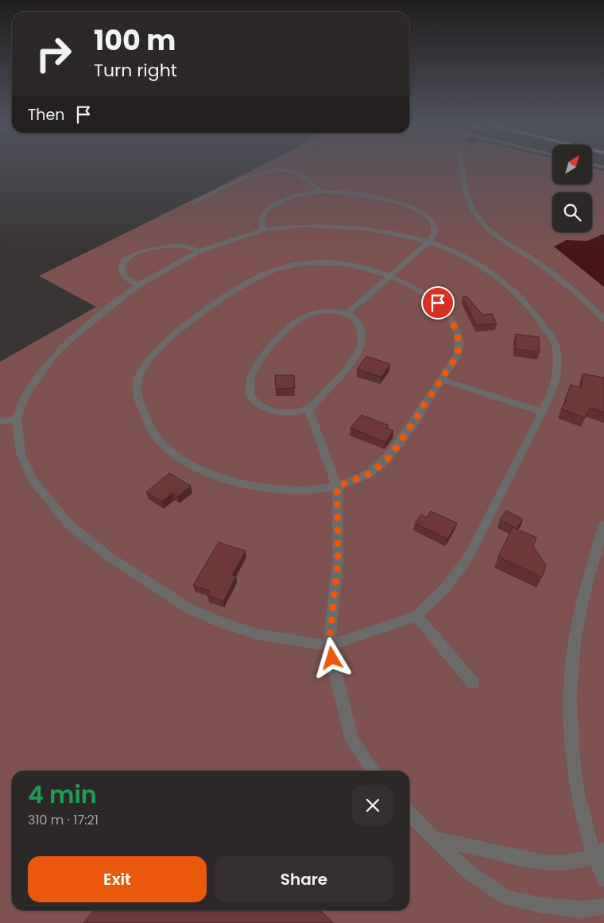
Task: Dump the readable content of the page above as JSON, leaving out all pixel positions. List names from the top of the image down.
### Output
{
  "north": "top right",
  "page": {
    "turn": ["100 m", "Turn right"],
    "then": "Then",
    "heading": ["4 min", "310 m · 17:21"],
    "buttons": ["Exit", "Share"]
  }
}
